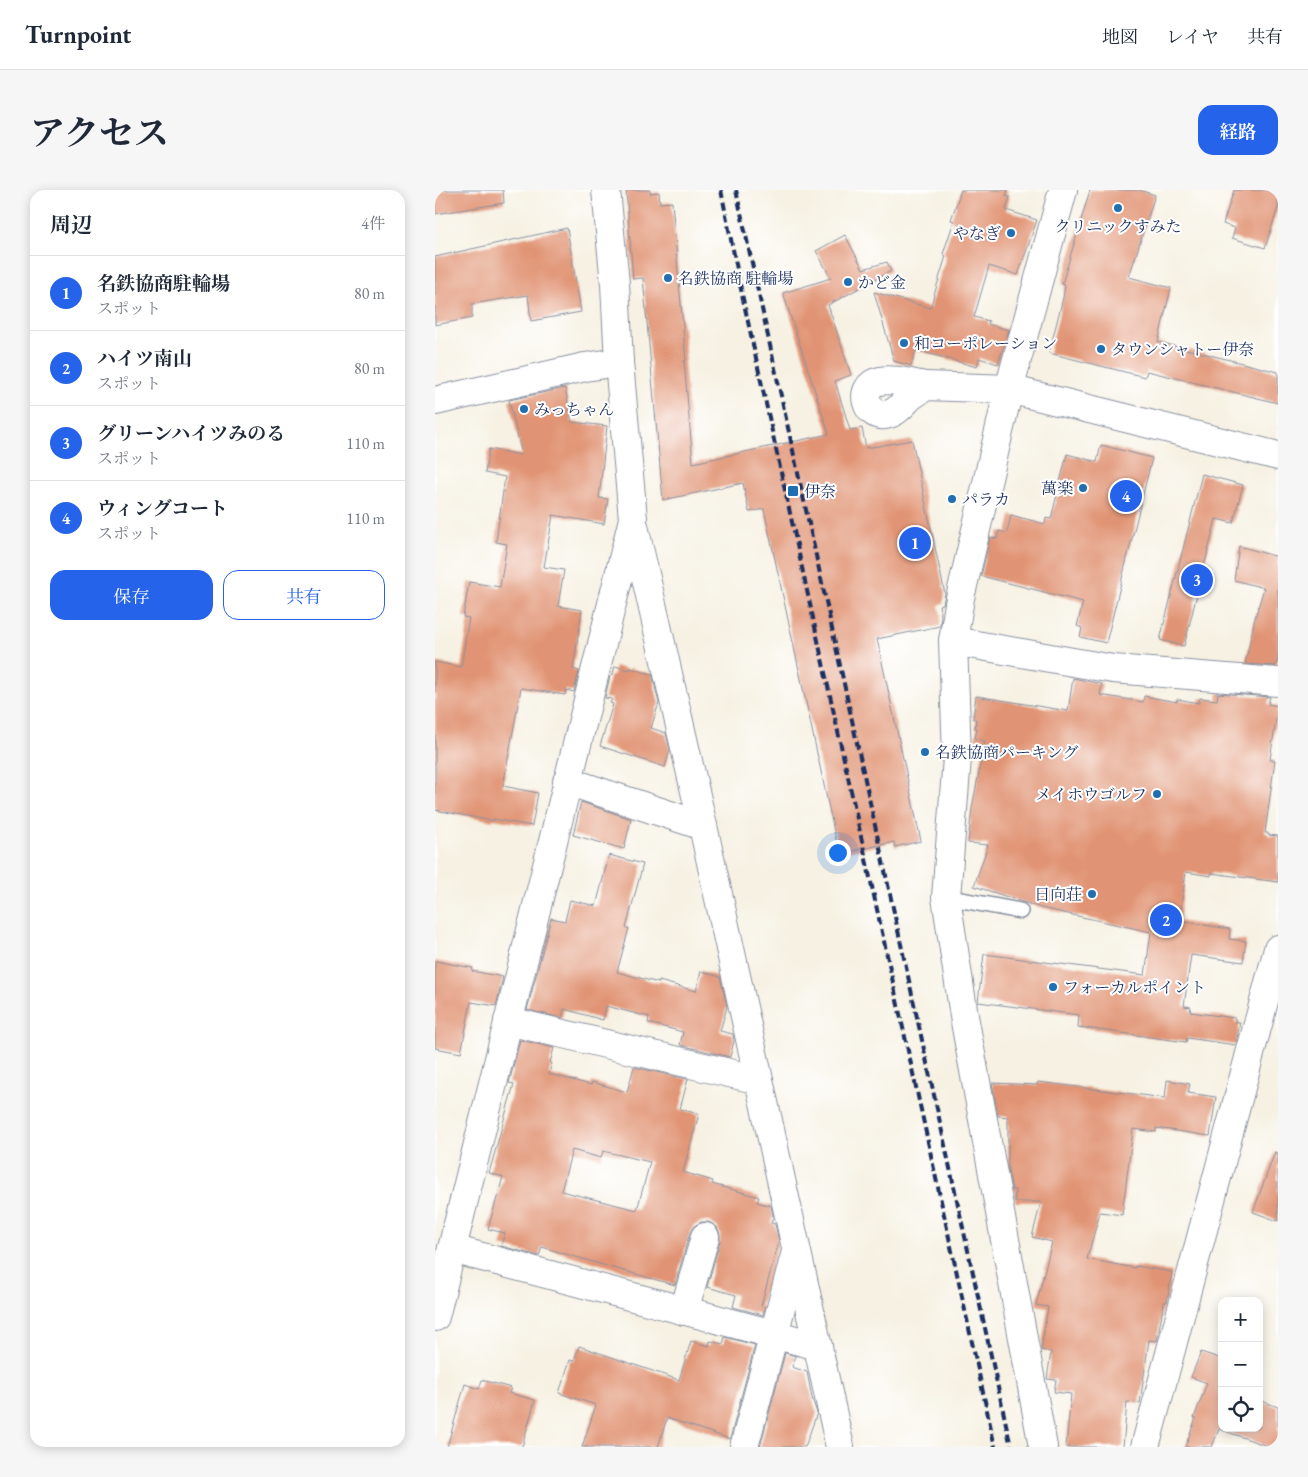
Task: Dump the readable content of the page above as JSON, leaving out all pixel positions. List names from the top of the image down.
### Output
{
  "places": {
    "other": [
      "クリニックすみた",
      "やなぎ",
      "名鉄協商 駐輪場",
      "かど金",
      "和コーポレーション",
      "タウンシャトー伊奈",
      "みっちゃん",
      "萬楽",
      "パラカ",
      "名鉄協商パーキング",
      "メイホウゴルフ",
      "日向荘",
      "フォーカルポイント"
    ],
    "transit": ["伊奈"]
  },
  "page": {
    "header": "Turnpoint",
    "nav": ["地図", "レイヤ", "共有"],
    "title": "アクセス",
    "buttons": [
      "経路",
      ["保存", "共有"]
    ],
    "heading": ["周辺", "4件"],
    "list": [
      {
        "mark": "1",
        "name": "名鉄協商駐輪場",
        "note": "スポット",
        "value": "80 m"
      },
      {
        "mark": "2",
        "name": "ハイツ南山",
        "note": "スポット",
        "value": "80 m"
      },
      {
        "mark": "3",
        "name": "グリーンハイツみのる",
        "note": "スポット",
        "value": "110 m"
      },
      {
        "mark": "4",
        "name": "ウィングコート",
        "note": "スポット",
        "value": "110 m"
      }
    ],
    "pins": [
      "4",
      "1",
      "3",
      "2"
    ],
    "map_buttons": ["+", "−"]
  }
}
